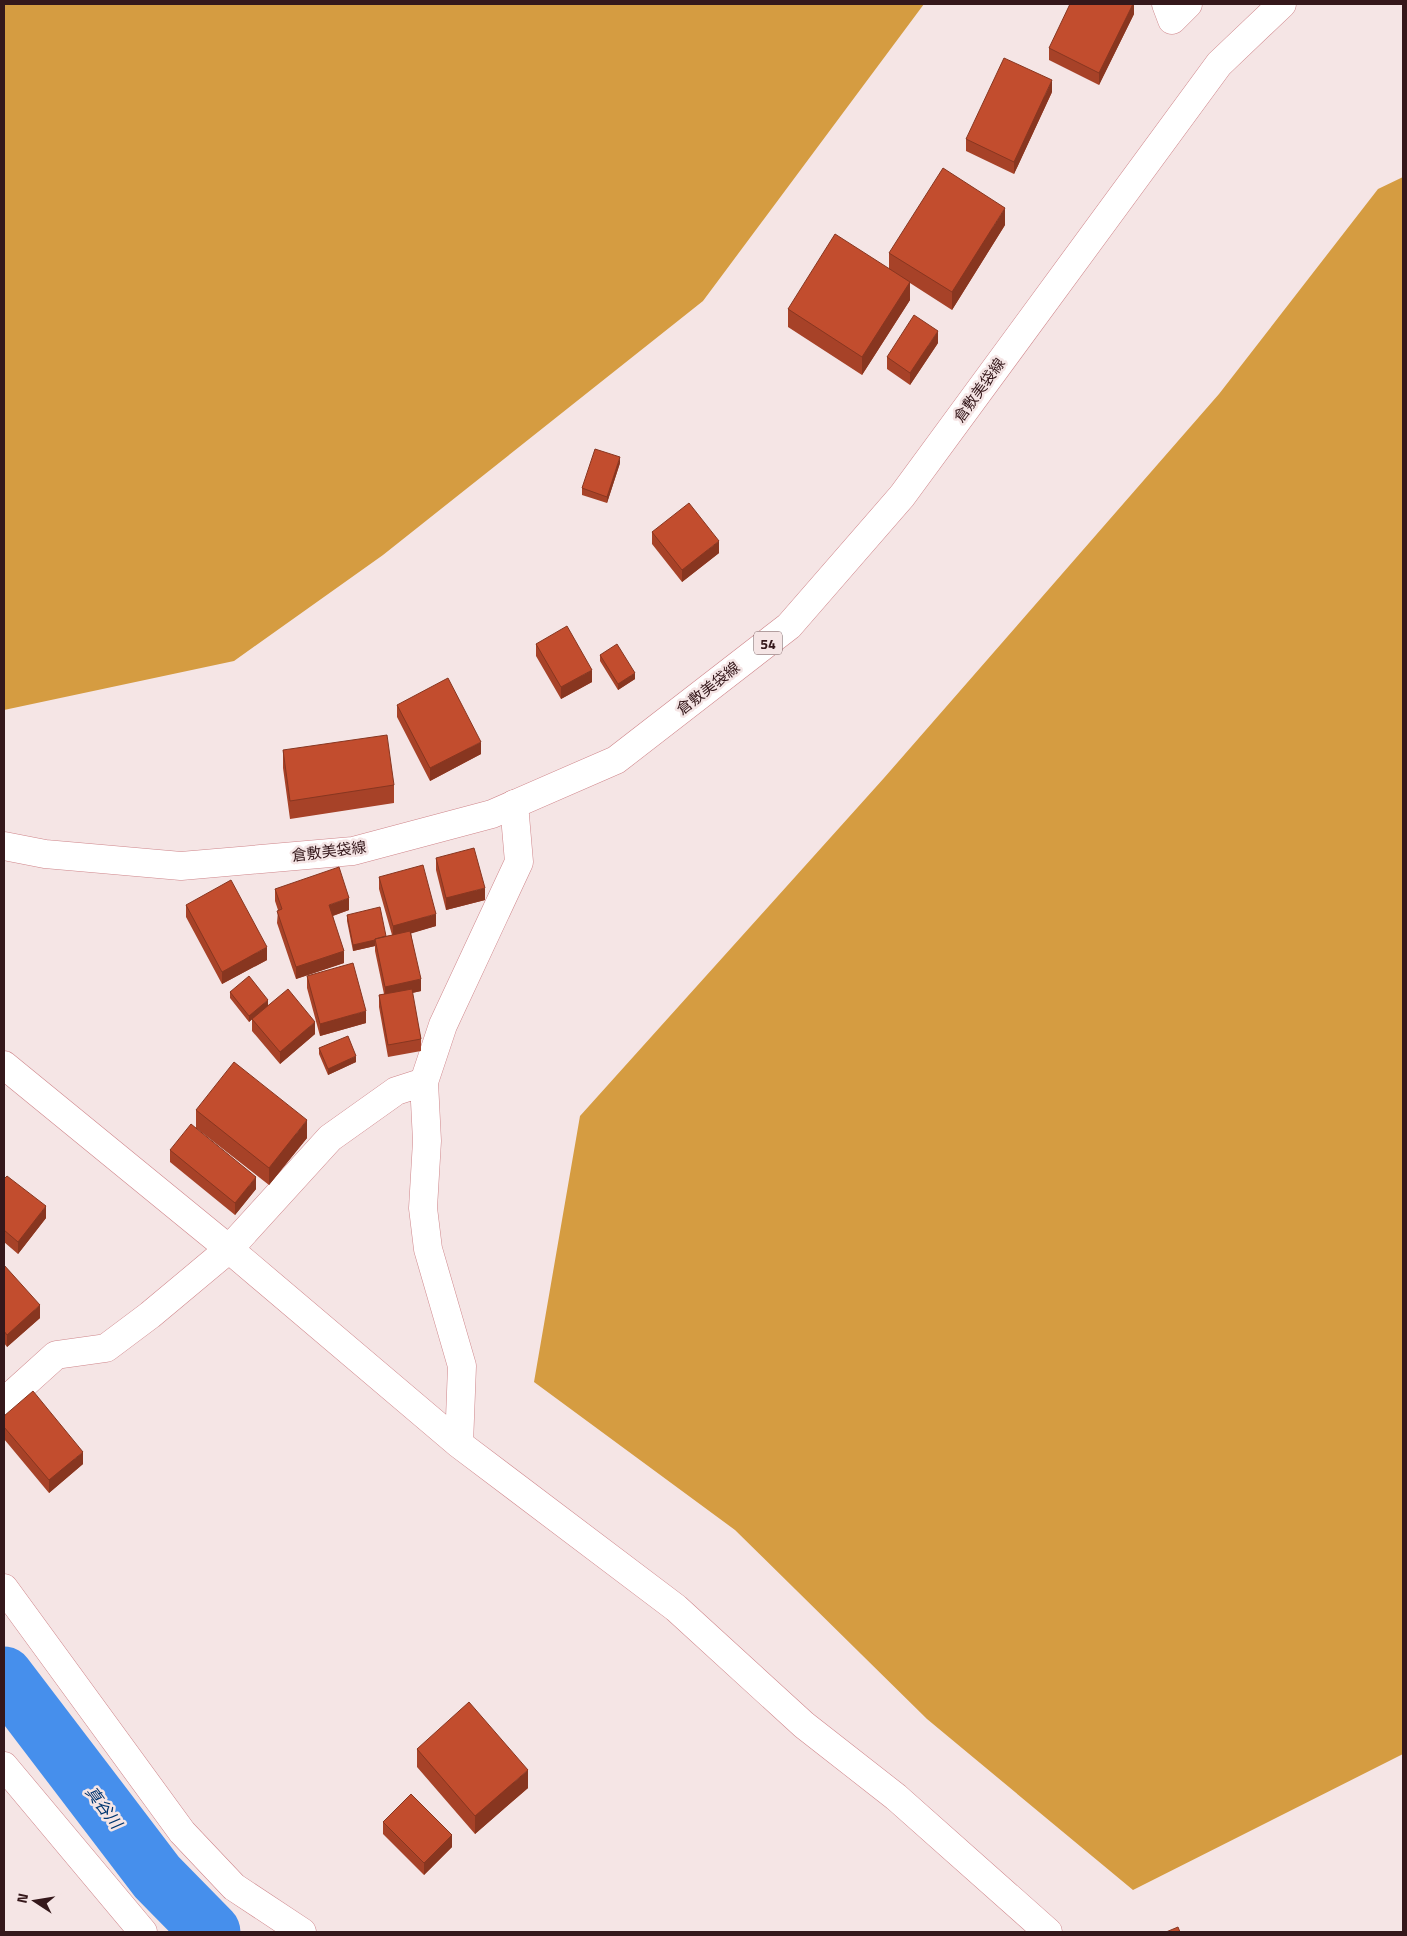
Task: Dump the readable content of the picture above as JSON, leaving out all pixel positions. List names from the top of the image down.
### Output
{
  "streets": {
    "street": ["倉敷美袋線", "54"]
  },
  "water": ["真谷川"],
  "north": "left"
}
